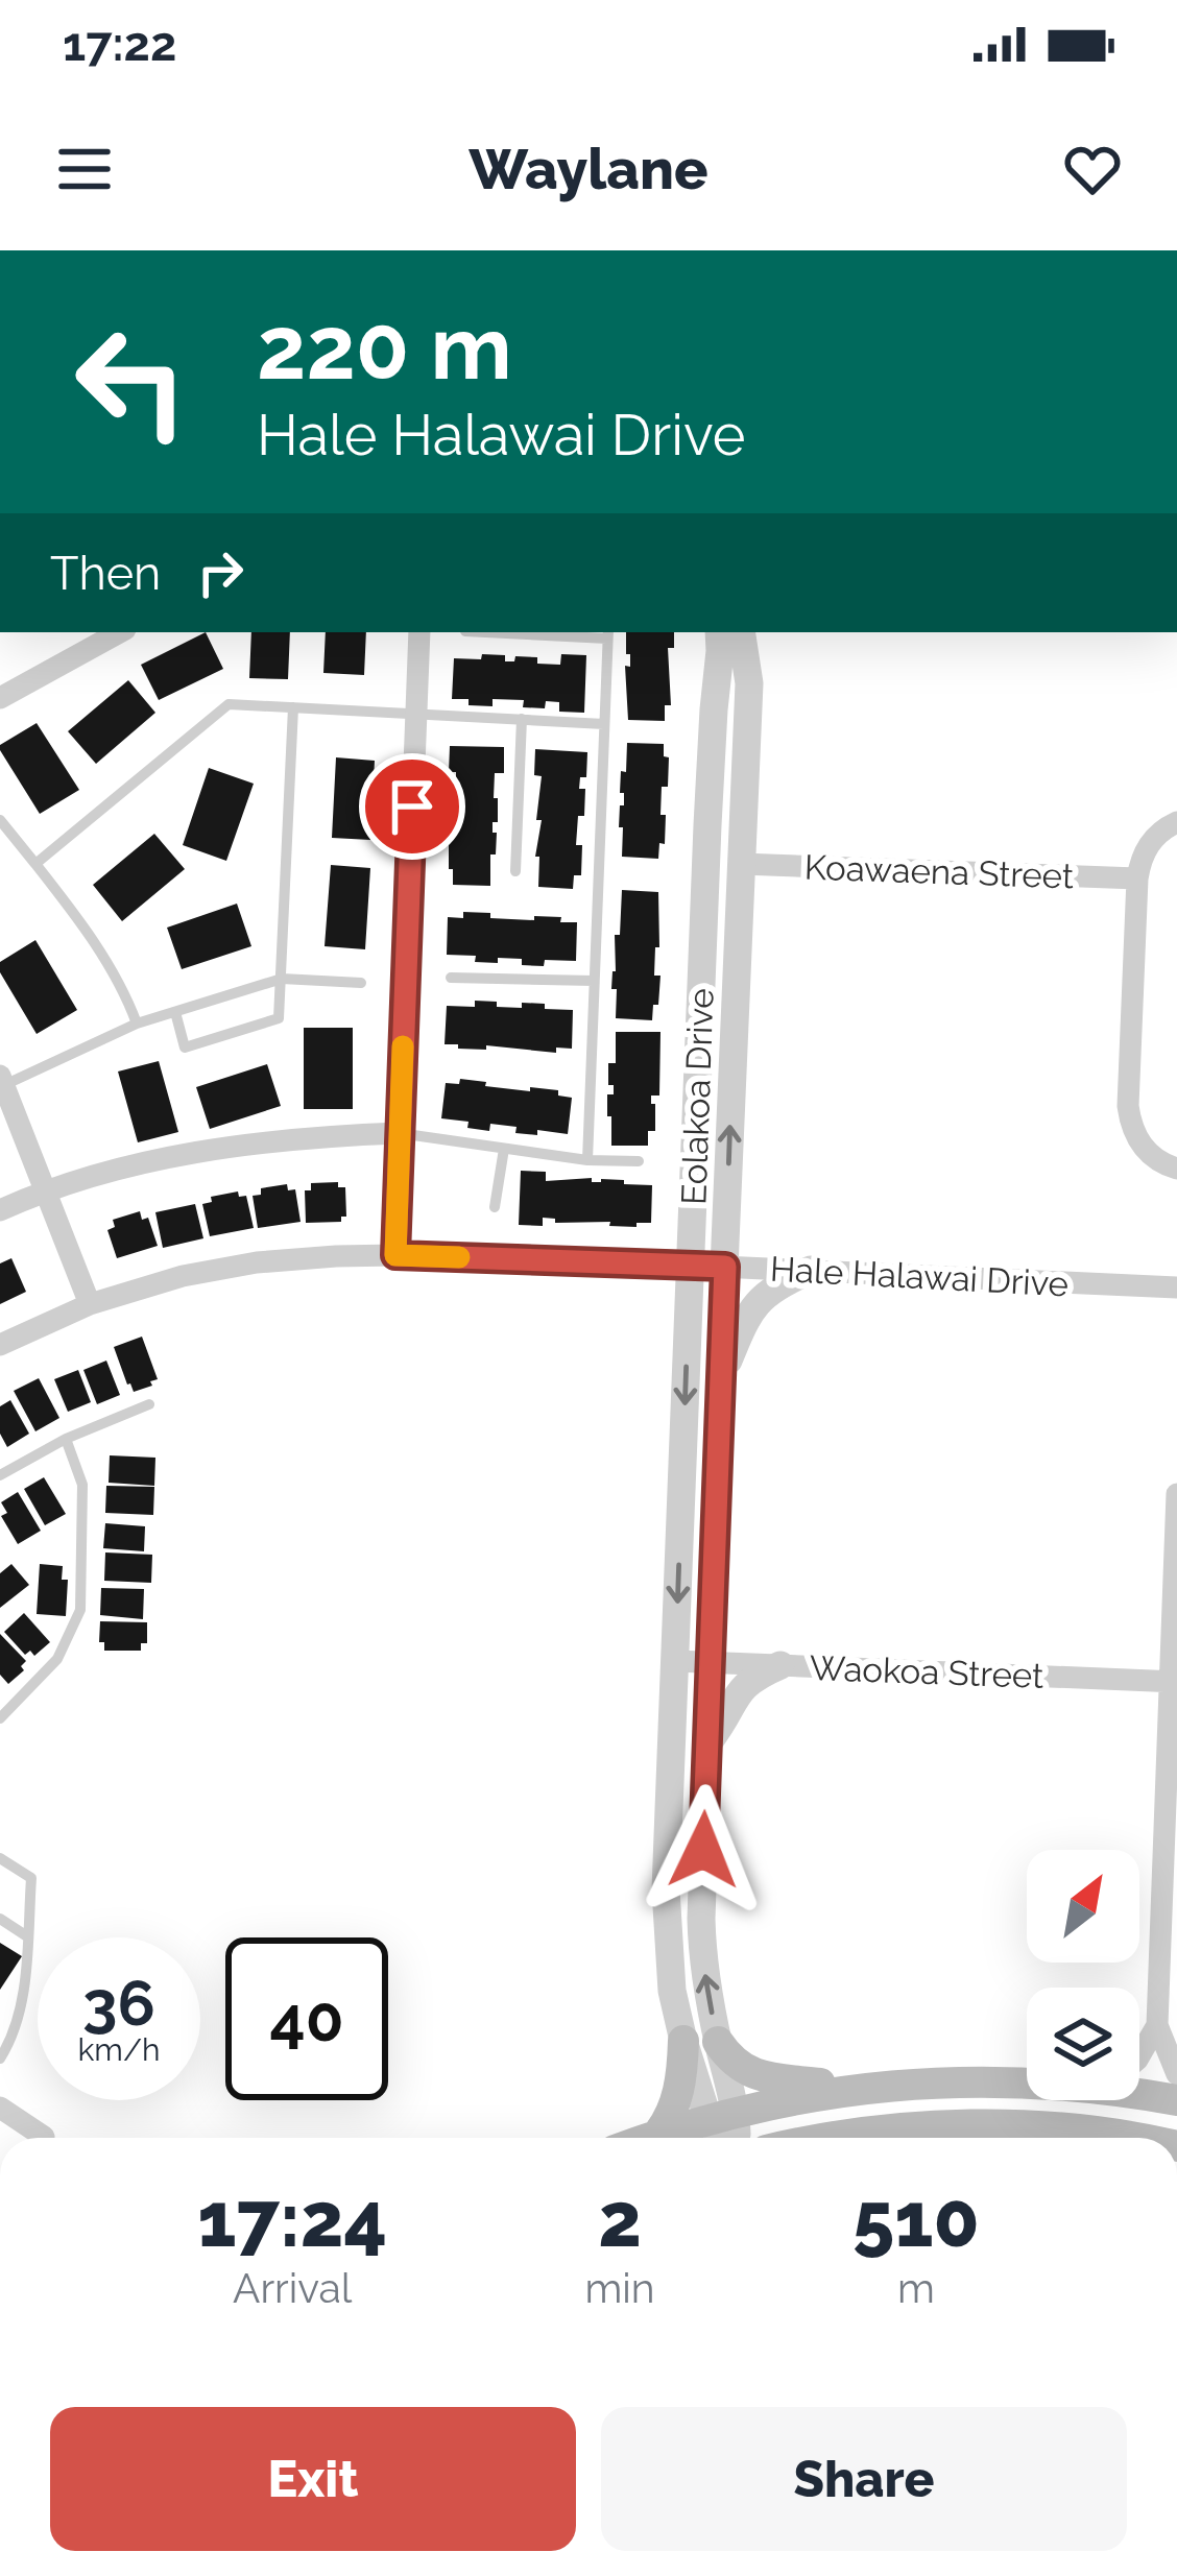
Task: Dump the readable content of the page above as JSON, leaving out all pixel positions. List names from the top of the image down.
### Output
{
  "streets": {
    "street": [
      "Koawaena Street",
      "Eolakoa Drive",
      "Hale Halawai Drive",
      "Waokoa Street"
    ]
  },
  "crossings": [
    ["Koawaena Street", "Eolakoa Drive"],
    ["Eolakoa Drive", "Hale Halawai Drive"],
    ["Eolakoa Drive", "Waokoa Street"]
  ],
  "north": "top right",
  "page": {
    "status": "17:22",
    "header": "Waylane",
    "turn": ["220 m", "Hale Halawai Drive"],
    "then": "Then",
    "speed": "36 km/h",
    "limit": "40",
    "eta": [
      "17:24",
      "Arrival",
      "2",
      "min",
      "510",
      "m"
    ],
    "buttons": ["Exit", "Share"]
  }
}
